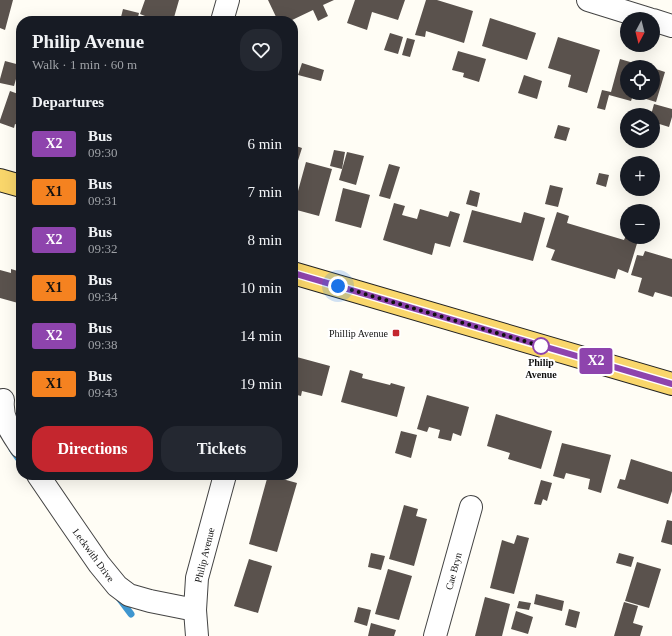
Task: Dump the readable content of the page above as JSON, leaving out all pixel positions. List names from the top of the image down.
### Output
{
  "streets": {
    "street": ["Leckwith Drive", "Philip Avenue", "Cae Bryn"]
  },
  "crossings": [
    ["Leckwith Drive", "Philip Avenue"]
  ],
  "places": {
    "transit": ["Phillip Avenue"],
    "other": ["Philip Avenue"]
  },
  "lines": ["bus line X2"],
  "north": "bottom",
  "page": {
    "on_map": "X2",
    "map_buttons": ["+", "−"],
    "heading": [
      ["Philip Avenue", "Walk · 1 min · 60 m"],
      "Departures"
    ],
    "list": [
      {
        "mark": "X2",
        "name": "Bus",
        "note": "09:30",
        "value": "6 min"
      },
      {
        "mark": "X1",
        "name": "Bus",
        "note": "09:31",
        "value": "7 min"
      },
      {
        "mark": "X2",
        "name": "Bus",
        "note": "09:32",
        "value": "8 min"
      },
      {
        "mark": "X1",
        "name": "Bus",
        "note": "09:34",
        "value": "10 min"
      },
      {
        "mark": "X2",
        "name": "Bus",
        "note": "09:38",
        "value": "14 min"
      },
      {
        "mark": "X1",
        "name": "Bus",
        "note": "09:43",
        "value": "19 min"
      }
    ],
    "buttons": ["Directions", "Tickets"]
  }
}
